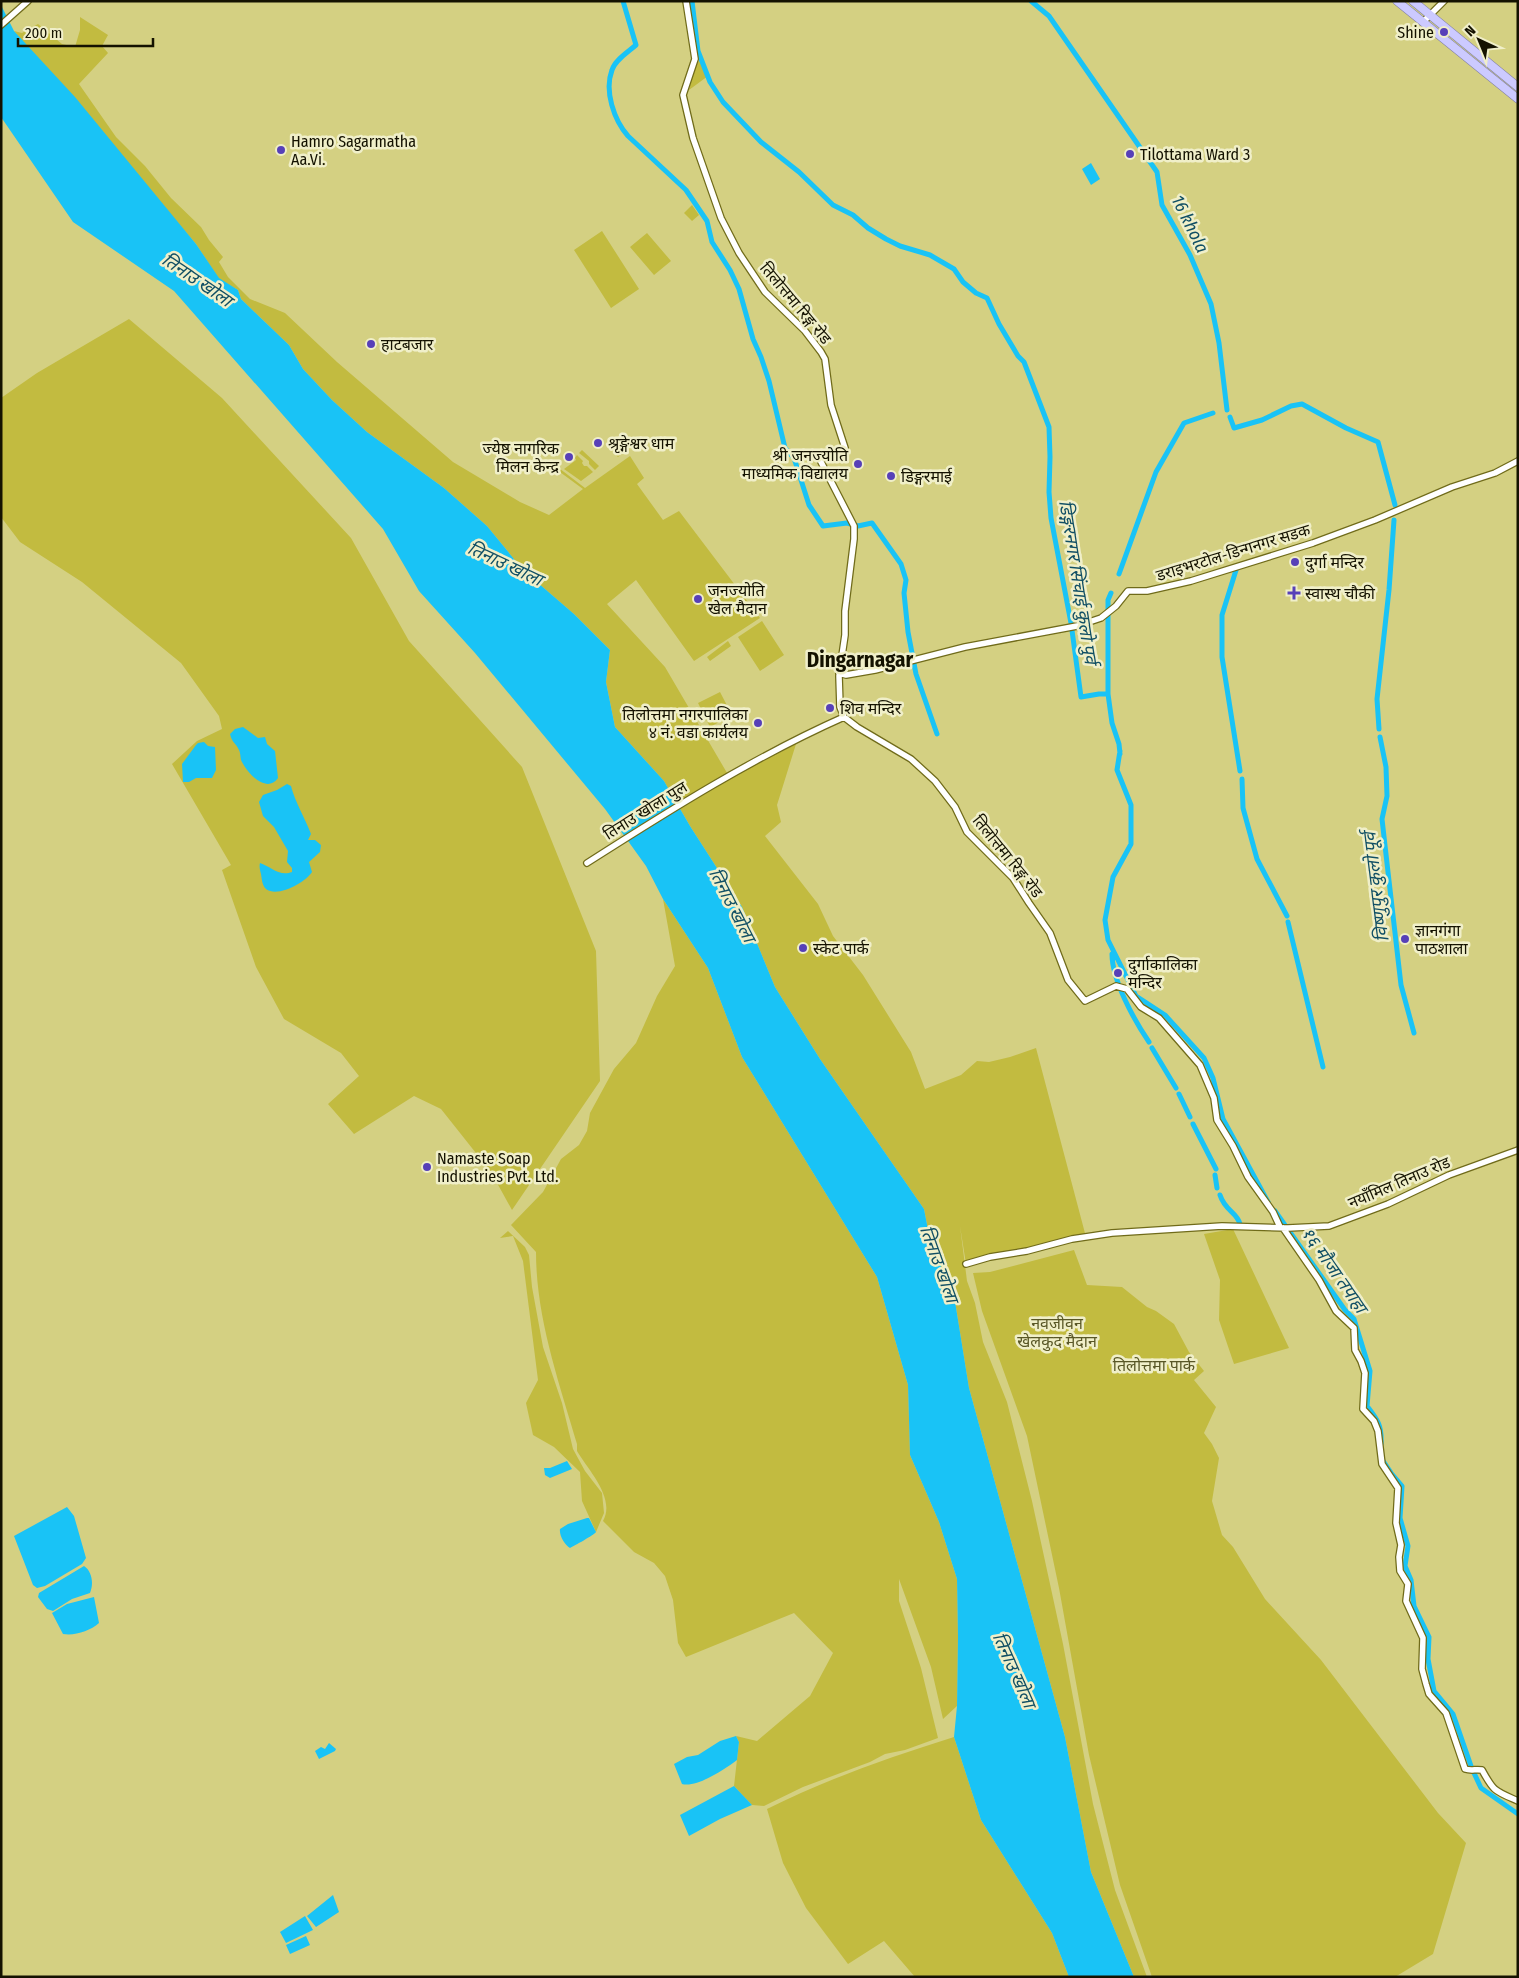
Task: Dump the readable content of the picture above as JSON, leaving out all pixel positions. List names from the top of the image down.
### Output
{
  "streets": {
    "street": [
      "तिलोत्तमा रिङ्ग रोड",
      "डराइभरटोल-डिन्गनगर सडक",
      "तिनाउ खोला पुल",
      "नयाँमिल तिनाउ रोड"
    ]
  },
  "crossings": [
    ["तिलोत्तमा रिङ्ग रोड", "डराइभरटोल-डिन्गनगर सडक"],
    ["तिलोत्तमा रिङ्ग रोड", "तिनाउ खोला पुल"],
    ["तिलोत्तमा रिङ्ग रोड", "नयाँमिल तिनाउ रोड"]
  ],
  "districts": ["Dingarnagar"],
  "water": [
    "16 khola",
    "तिनाउ खोला",
    "डिङ्गरनगर सिंचाई कुलो पुर्व",
    "विष्णुपुर कुलो पूर्व",
    "१६ मौजा तपाहा"
  ],
  "parks": ["नवजीवन खेलकुद मैदान", "तिलोत्तमा पार्क"],
  "places": {
    "other": [
      "Shine",
      "Hamro Sagarmatha Aa.Vi.",
      "Tilottama Ward 3",
      "हाटबजार",
      "श्रृङ्गेश्वर धाम",
      "ज्येष्ठ नागरिक मिलन केन्द्र",
      "श्री जनज्योति माध्यमिक विद्यालय",
      "डिङ्गरमाई",
      "दुर्गा मन्दिर",
      "जनज्योति खेल मैदान",
      "शिव मन्दिर",
      "तिलोत्तमा नगरपालिका ४ नं. वडा कार्यलय",
      "ज्ञानगंगा पाठशाला",
      "स्केट पार्क",
      "दुर्गाकालिका मन्दिर",
      "Namaste Soap Industries Pvt. Ltd."
    ],
    "health": ["स्वास्थ चौकी"]
  },
  "scale_bar": "200 m",
  "north": "top left"
}
